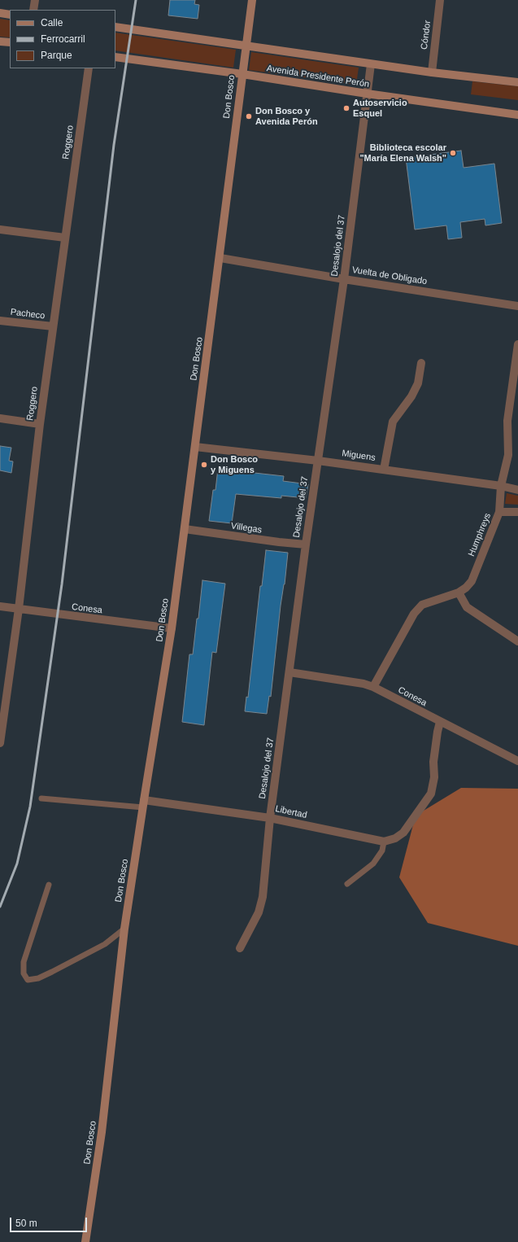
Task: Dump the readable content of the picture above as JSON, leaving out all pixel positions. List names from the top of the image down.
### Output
{
  "streets": {
    "street": [
      "Cóndor",
      "Avenida Presidente Perón",
      "Don Bosco",
      "Roggero",
      "Desalojo del 37",
      "Vuelta de Obligado",
      "Pacheco",
      "Miguens",
      "Villegas",
      "Humphreys",
      "Conesa",
      "Libertad"
    ]
  },
  "crossings": [
    ["Avenida Presidente Perón", "Don Bosco"],
    ["Avenida Presidente Perón", "Desalojo del 37"],
    ["Don Bosco", "Vuelta de Obligado"],
    ["Don Bosco", "Miguens"],
    ["Don Bosco", "Villegas"],
    ["Don Bosco", "Conesa"],
    ["Don Bosco", "Libertad"],
    ["Roggero", "Pacheco"],
    ["Roggero", "Conesa"],
    ["Desalojo del 37", "Vuelta de Obligado"],
    ["Desalojo del 37", "Miguens"],
    ["Desalojo del 37", "Villegas"],
    ["Desalojo del 37", "Conesa"],
    ["Desalojo del 37", "Libertad"],
    ["Miguens", "Humphreys"],
    ["Humphreys", "Conesa"],
    ["Conesa", "Libertad"]
  ],
  "places": [
    "Autoservicio Esquel",
    "Don Bosco y Avenida Perón",
    "Biblioteca escolar \"María Elena Walsh\"",
    "Don Bosco y Miguens"
  ],
  "legend": ["Calle", "Ferrocarril", "Parque"],
  "scale_bar": "50 m"
}
